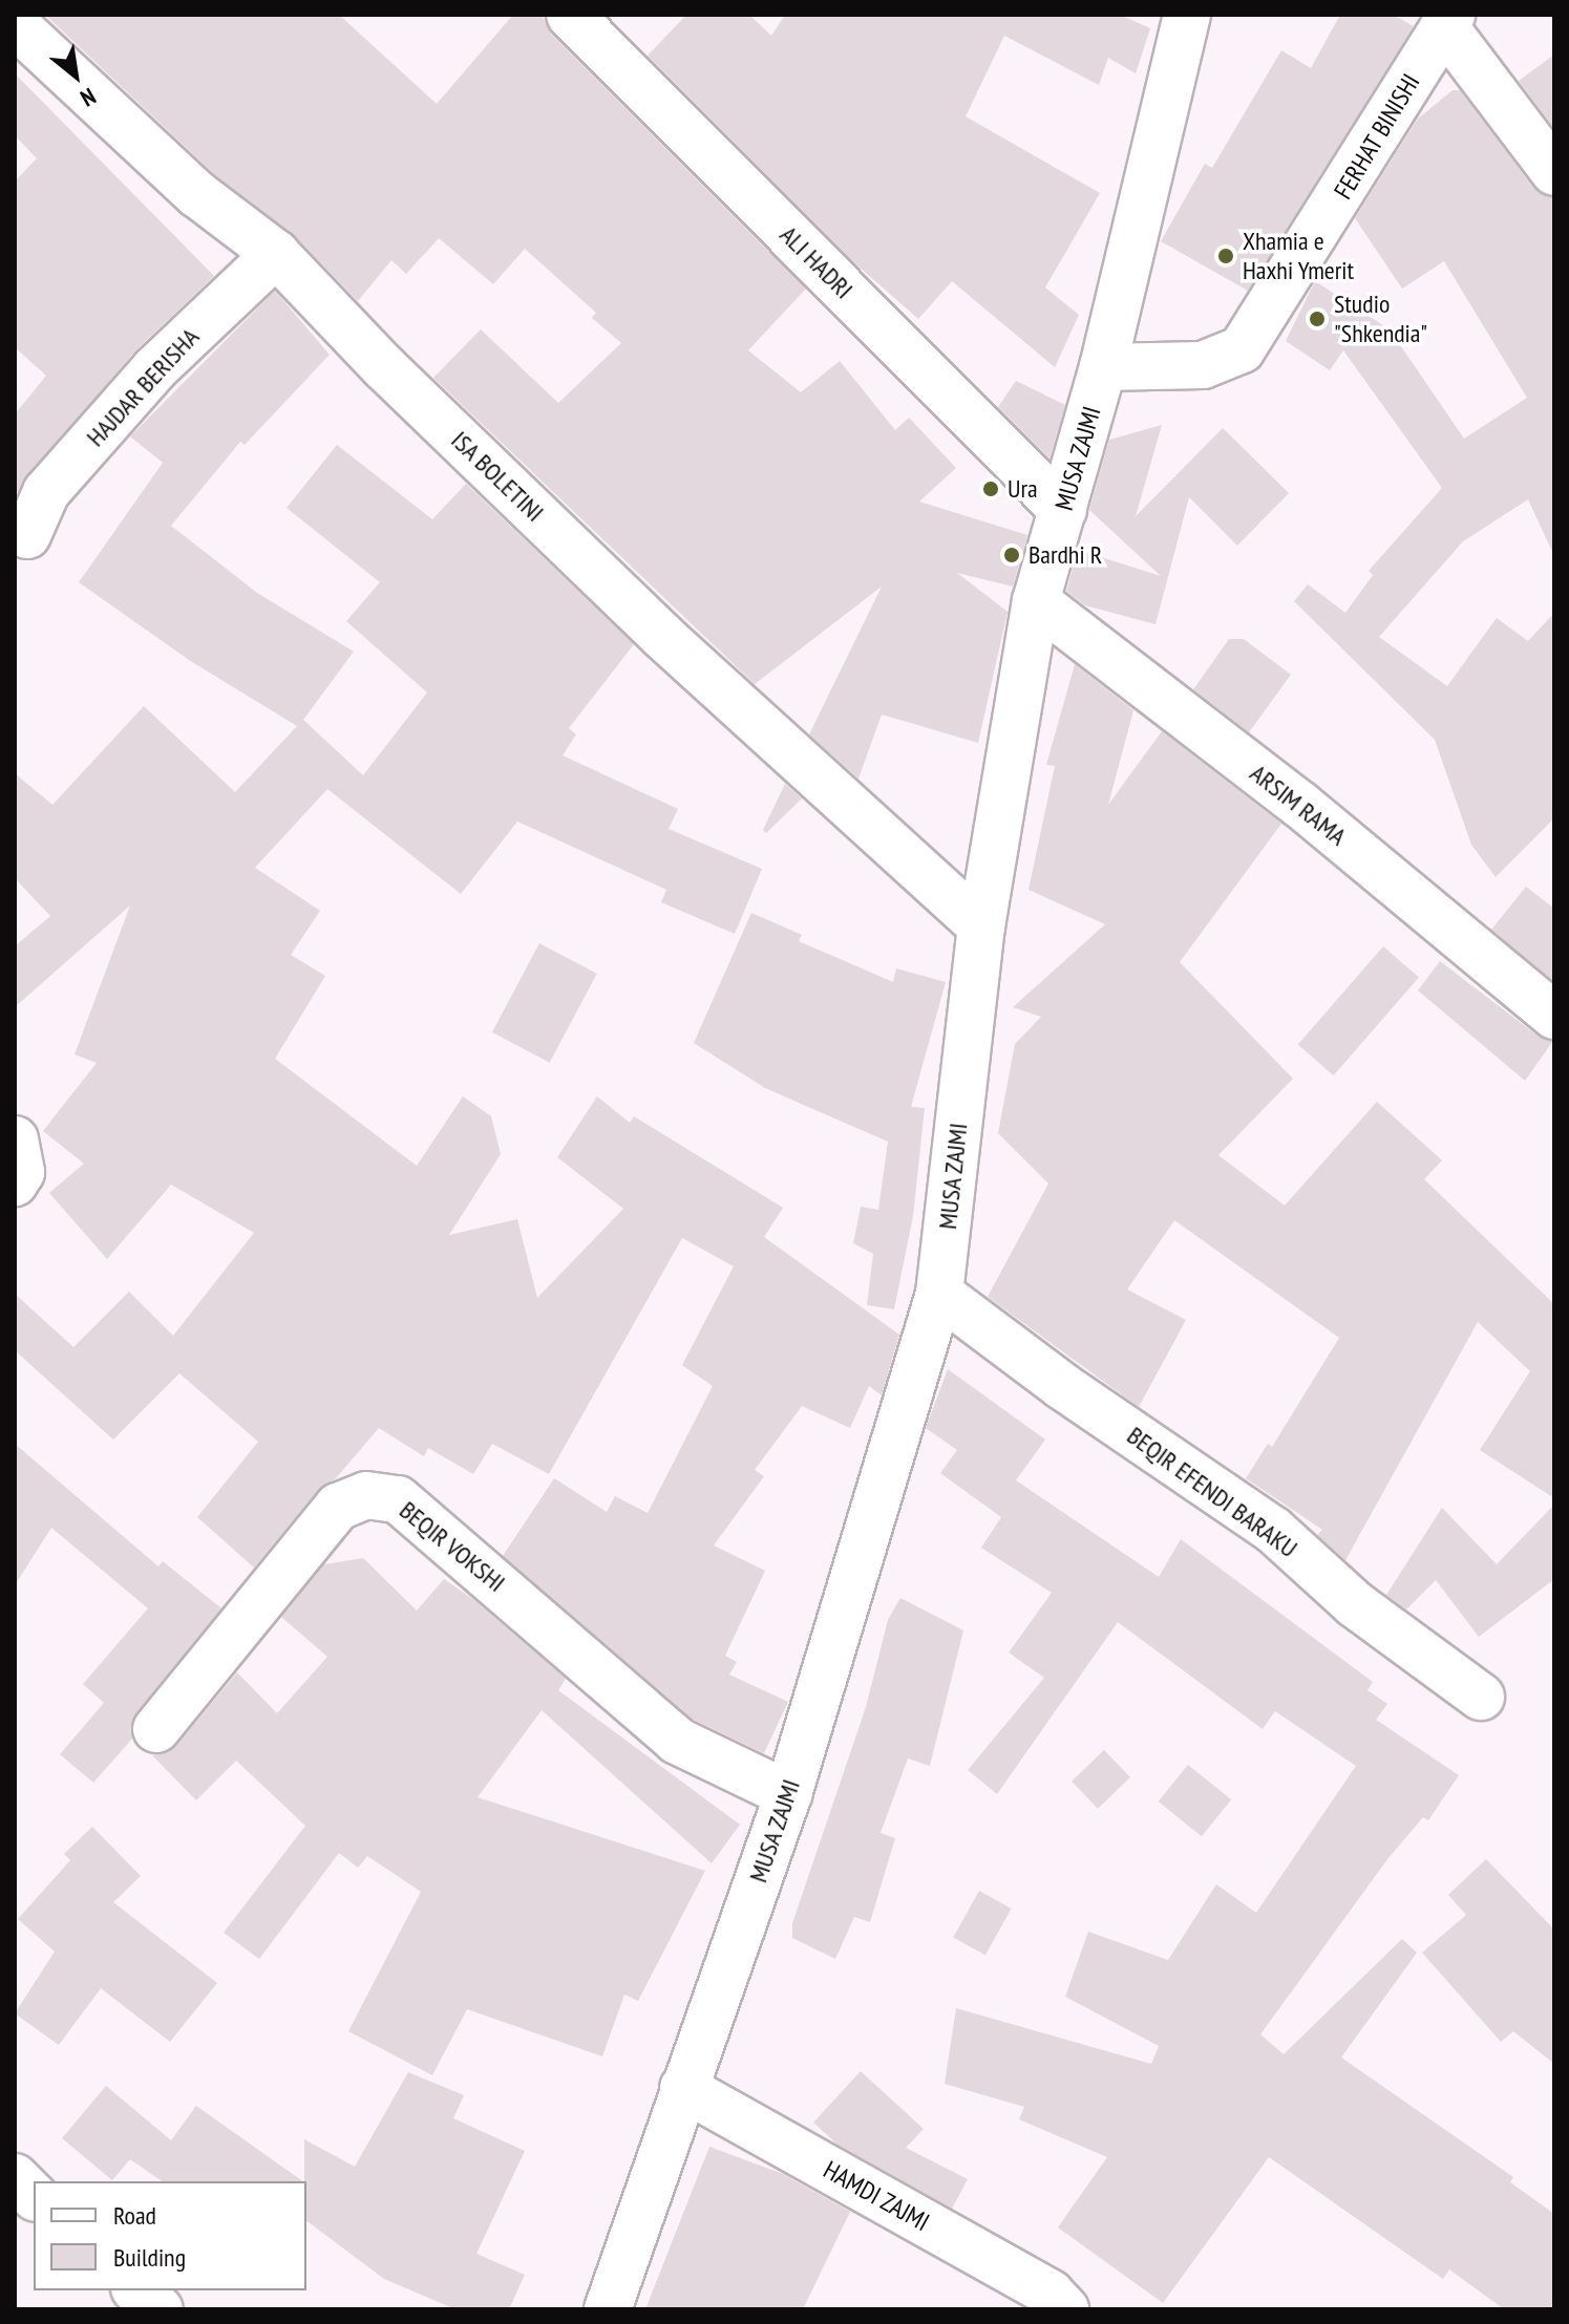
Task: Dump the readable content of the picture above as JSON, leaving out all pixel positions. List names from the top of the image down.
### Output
{
  "streets": {
    "street": [
      "FERHAT BINISHI",
      "ALI HADRI",
      "HAJDAR BERISHA",
      "MUSA ZAJMI",
      "ISA BOLETINI",
      "ARSIM RAMA",
      "BEQIR EFENDI BARAKU",
      "BEQIR VOKSHI",
      "HAMDI ZAJMI"
    ]
  },
  "crossings": [
    ["FERHAT BINISHI", "MUSA ZAJMI"],
    ["ALI HADRI", "MUSA ZAJMI"],
    ["HAJDAR BERISHA", "ISA BOLETINI"],
    ["MUSA ZAJMI", "ISA BOLETINI"],
    ["MUSA ZAJMI", "ARSIM RAMA"],
    ["MUSA ZAJMI", "BEQIR EFENDI BARAKU"],
    ["MUSA ZAJMI", "BEQIR VOKSHI"],
    ["MUSA ZAJMI", "HAMDI ZAJMI"]
  ],
  "places": [
    "Xhamia e Haxhi Ymerit",
    "Studio \"Shkendia\"",
    "Ura",
    "Bardhi R"
  ],
  "legend": ["Road", "Building"],
  "north": "bottom right"
}
